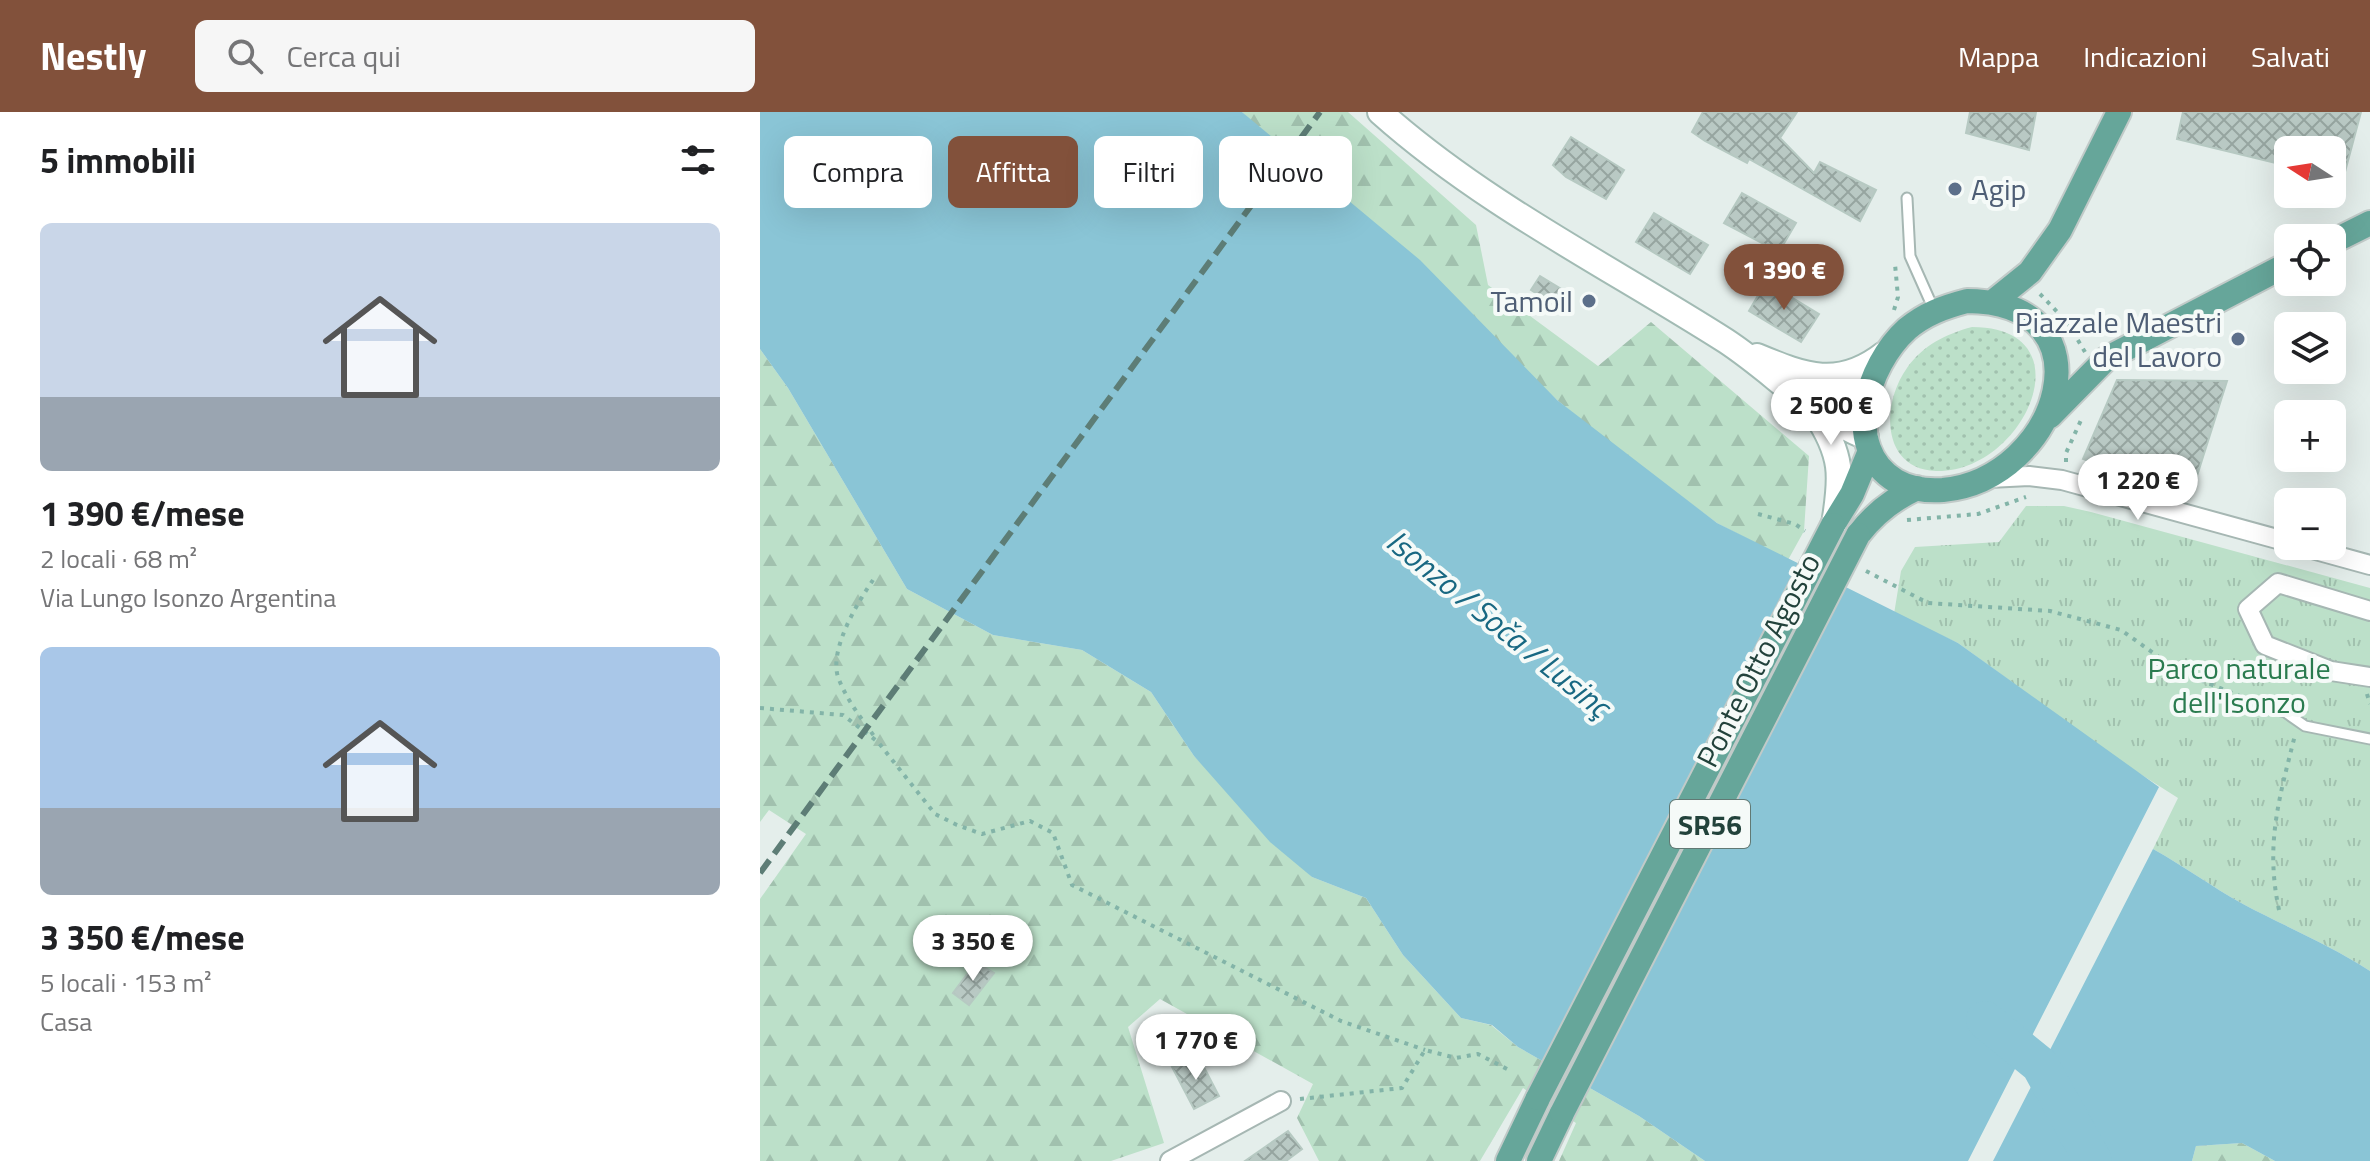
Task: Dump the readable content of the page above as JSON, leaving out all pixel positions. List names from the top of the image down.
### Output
{
  "streets": {
    "main road": ["Ponte Otto Agosto", "SR56"]
  },
  "crossings": [
    ["Ponte Otto Agosto", "SR56"]
  ],
  "water": ["Isonzo / Soča / Lusinç"],
  "parks": ["Parco naturale dell'Isonzo"],
  "places": ["Agip", "Tamoil", "Piazzale Maestri del Lavoro"],
  "north": "left",
  "page": {
    "header": "Nestly",
    "search": "Cerca qui",
    "nav": ["Mappa", "Indicazioni", "Salvati"],
    "heading": "5 immobili",
    "map_buttons": ["+", "−"],
    "chip": [
      "Compra",
      "Affitta",
      "Filtri",
      "Nuovo"
    ],
    "list": [
      {
        "name": "1 390 €/mese",
        "note": "2 locali · 68 m² · Via Lungo Isonzo Argentina"
      },
      {
        "name": "3 350 €/mese",
        "note": "5 locali · 153 m² · Casa"
      }
    ],
    "price": [
      "1 390 €",
      "2 500 €",
      "1 220 €",
      "3 350 €",
      "1 770 €"
    ]
  }
}
